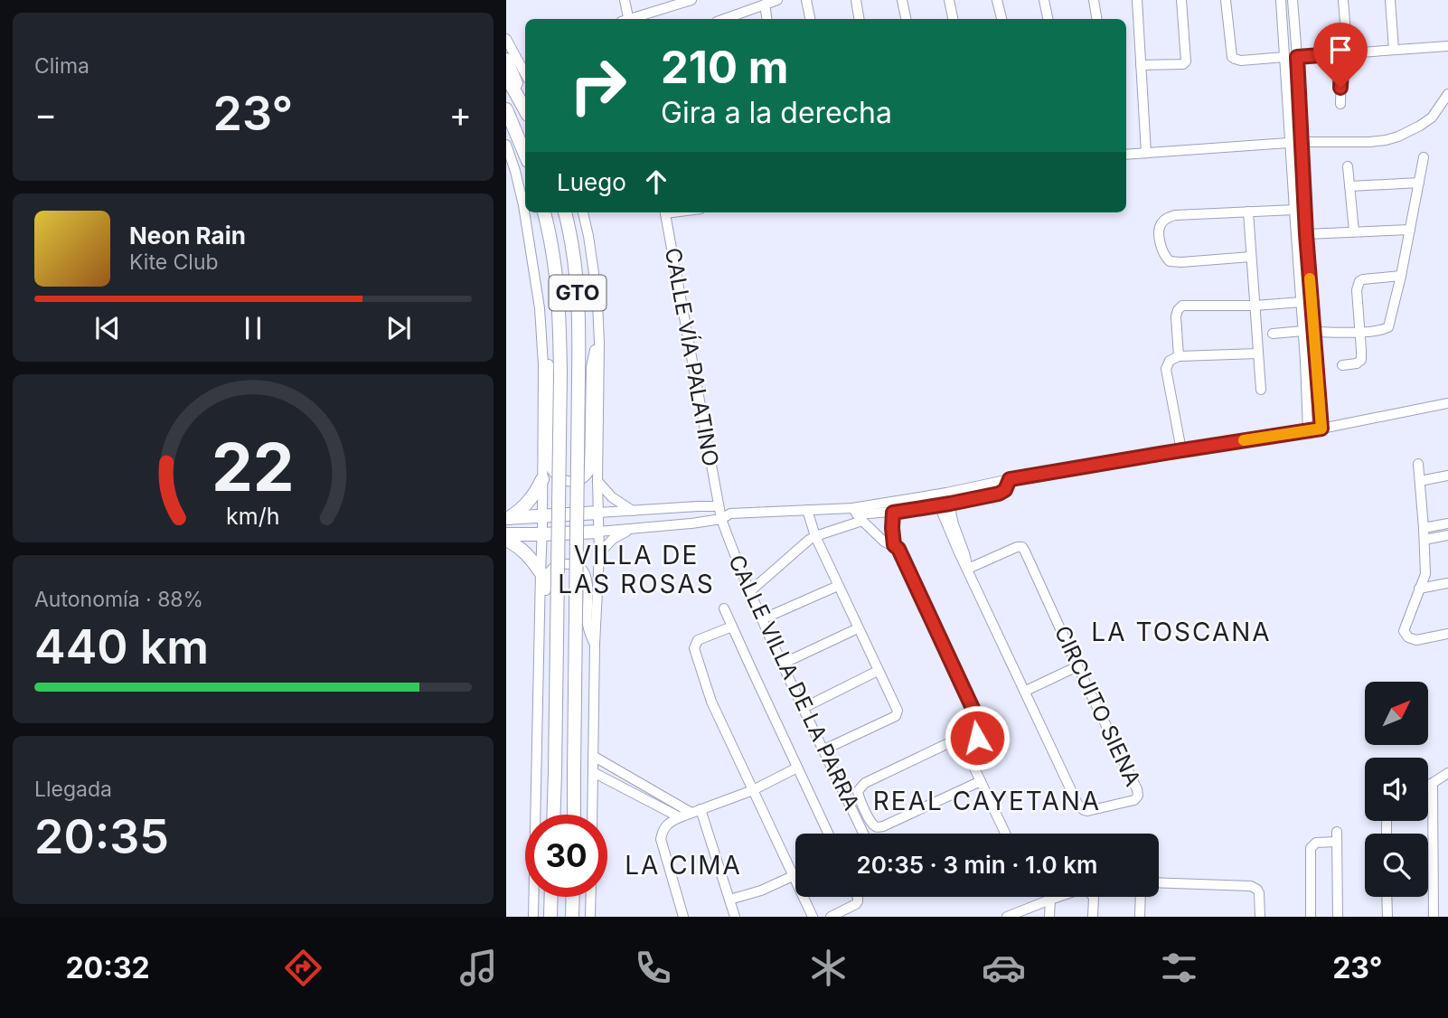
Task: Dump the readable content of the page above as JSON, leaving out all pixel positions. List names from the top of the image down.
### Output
{
  "streets": {
    "main road": ["GTO"],
    "street": ["CALLE VÍA PALATINO", "CALLE VILLA DE LA PARRA", "CIRCUITO SIENA"]
  },
  "crossings": [
    ["CALLE VÍA PALATINO", "CALLE VILLA DE LA PARRA"]
  ],
  "districts": [
    "VILLA DE LAS ROSAS",
    "LA TOSCANA",
    "REAL CAYETANA",
    "LA CIMA"
  ],
  "north": "top right",
  "page": {
    "tile": [
      "Clima",
      ["Autonomía · 88%", "440 km"],
      ["Llegada", "20:35"]
    ],
    "turn": ["210 m", "Gira a la derecha"],
    "heat": ["−", "23°", "+"],
    "then": "Luego",
    "song": ["Neon Rain", "Kite Club"],
    "limit": "30",
    "trip": "20:35 · 3 min · 1.0 km",
    "tabs": ["20:32", "23°"],
    "gauge": ["22", "km/h"]
  }
}
